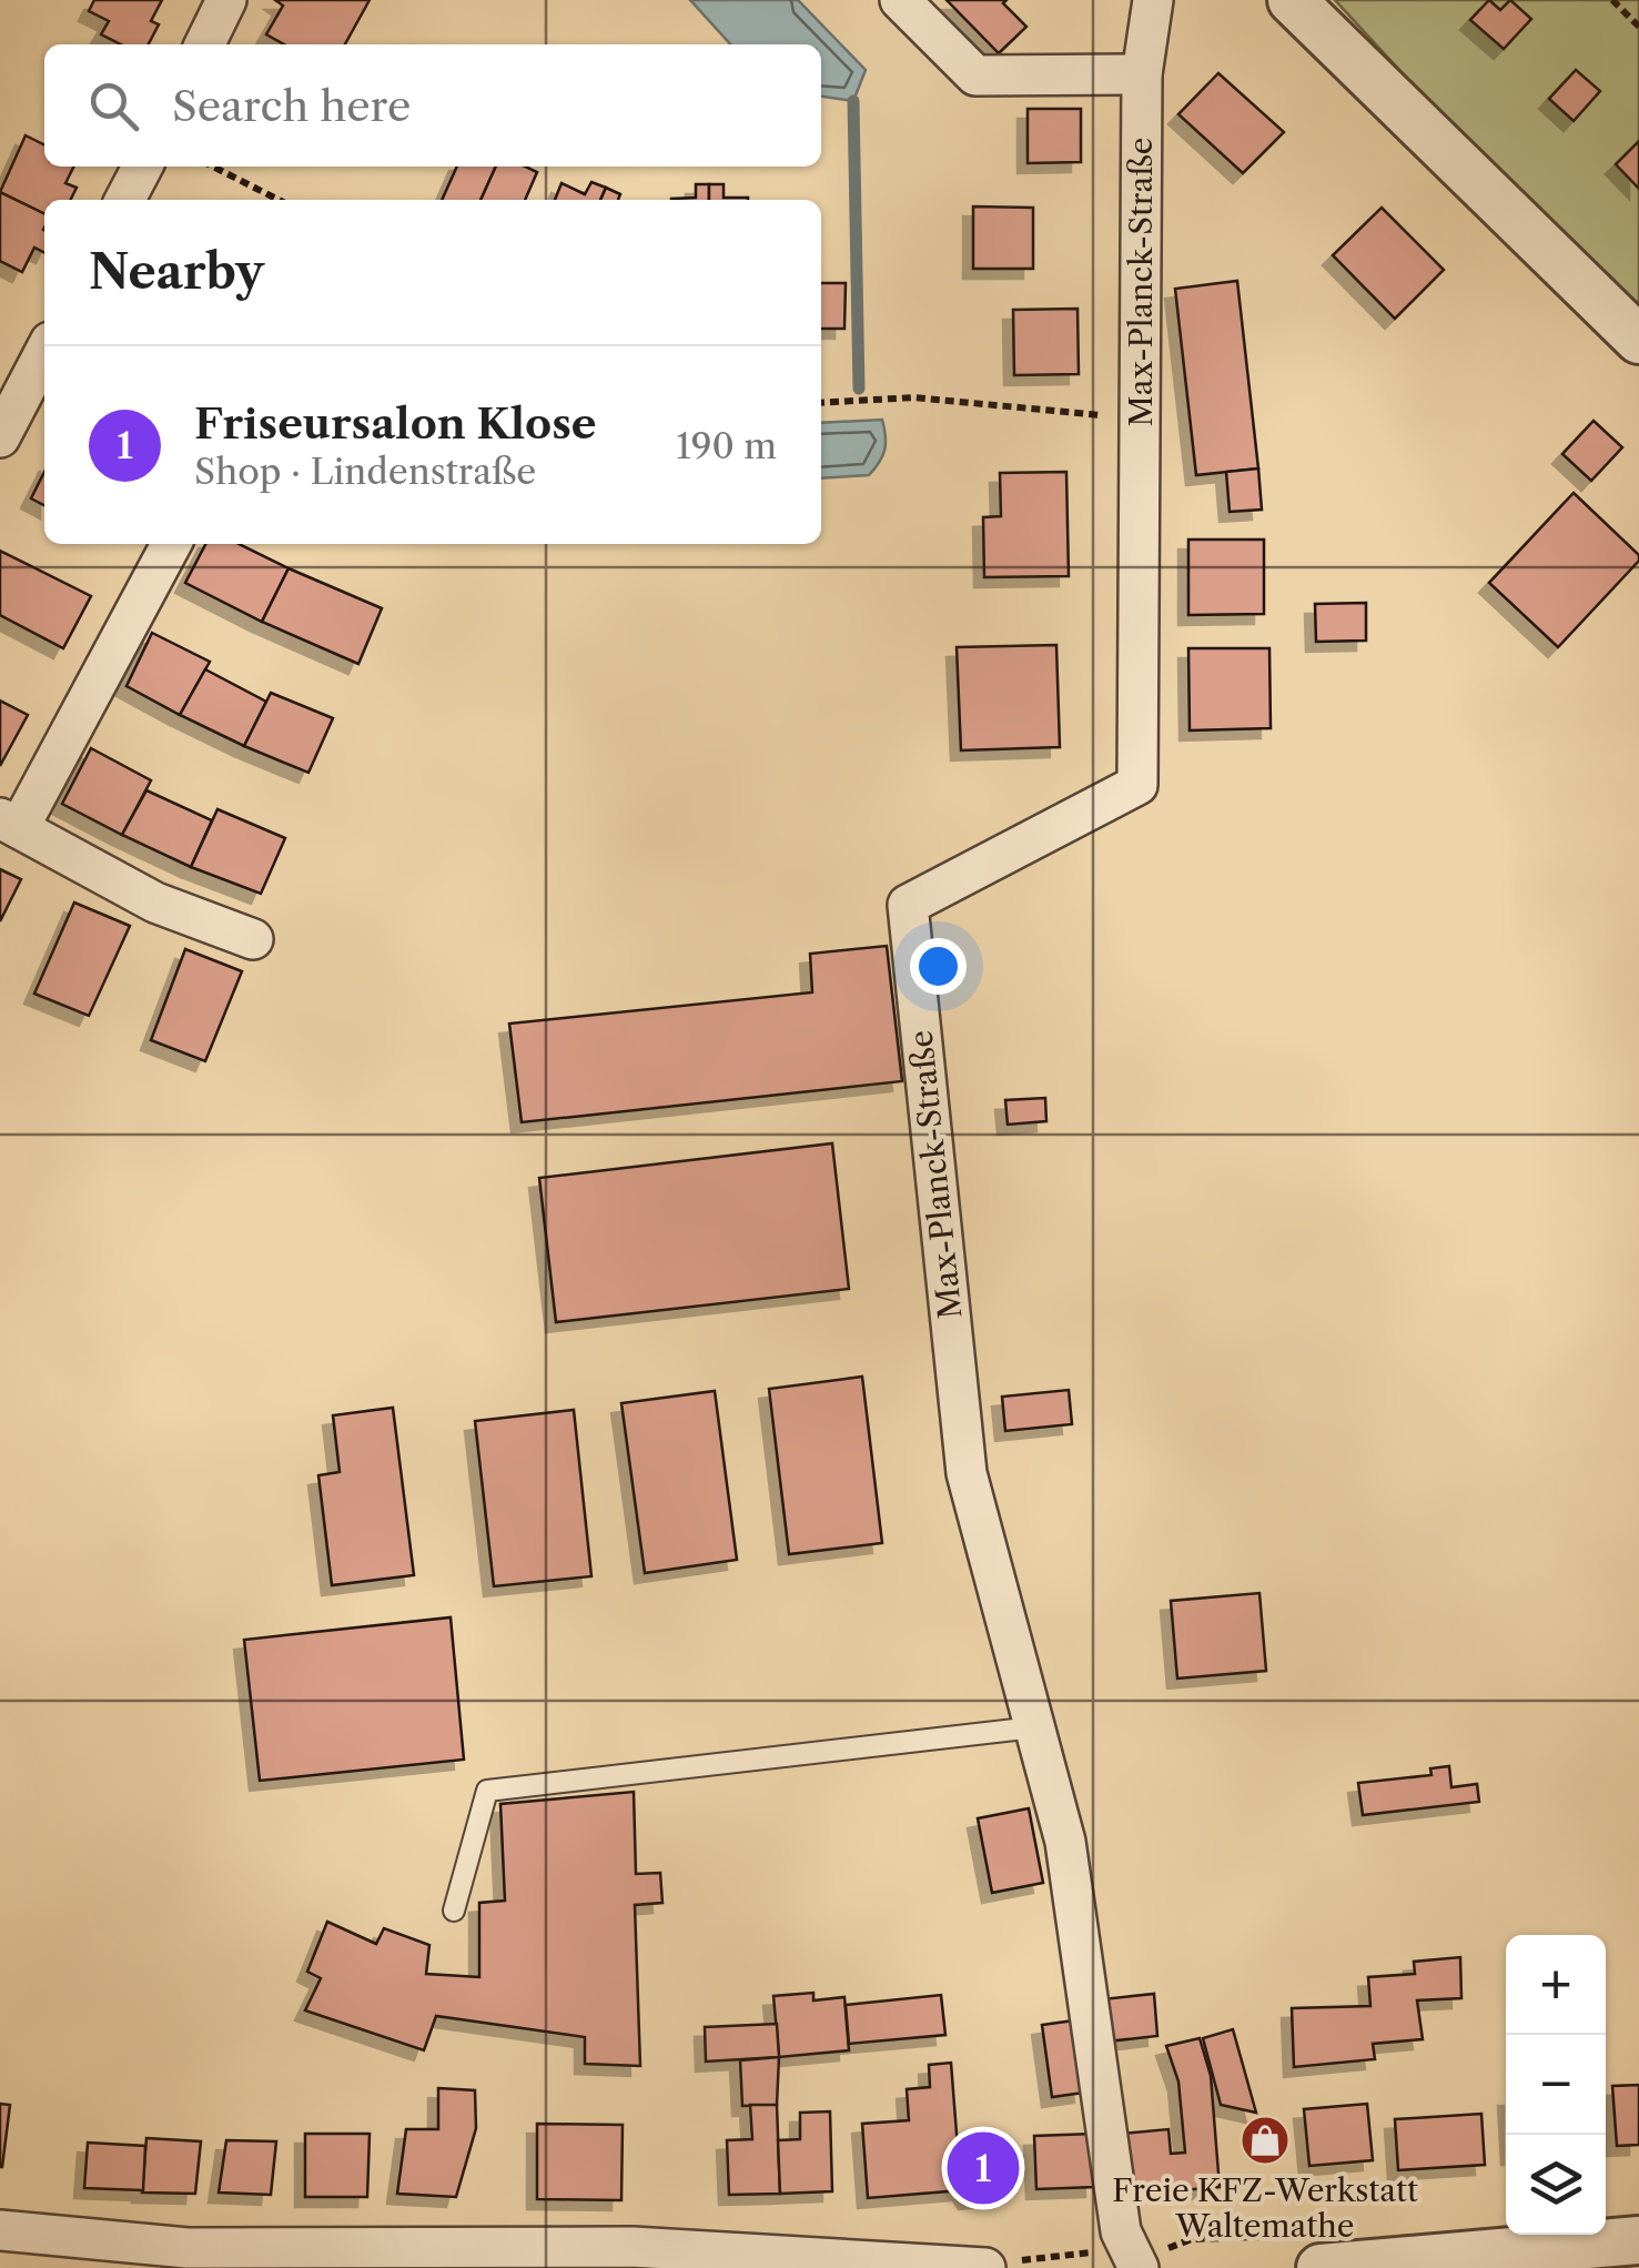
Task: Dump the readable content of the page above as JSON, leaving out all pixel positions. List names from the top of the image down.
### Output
{
  "streets": {
    "street": ["Max-Planck-Straße"]
  },
  "places": {
    "shop": ["Freie KFZ-Werkstatt Waltemathe"]
  },
  "page": {
    "search": "Search here",
    "heading": "Nearby",
    "list": [
      {
        "mark": "1",
        "name": "Friseursalon Klose",
        "note": "Shop · Lindenstraße",
        "value": "190 m"
      }
    ],
    "map_buttons": ["+", "−"],
    "pins": "1"
  }
}
